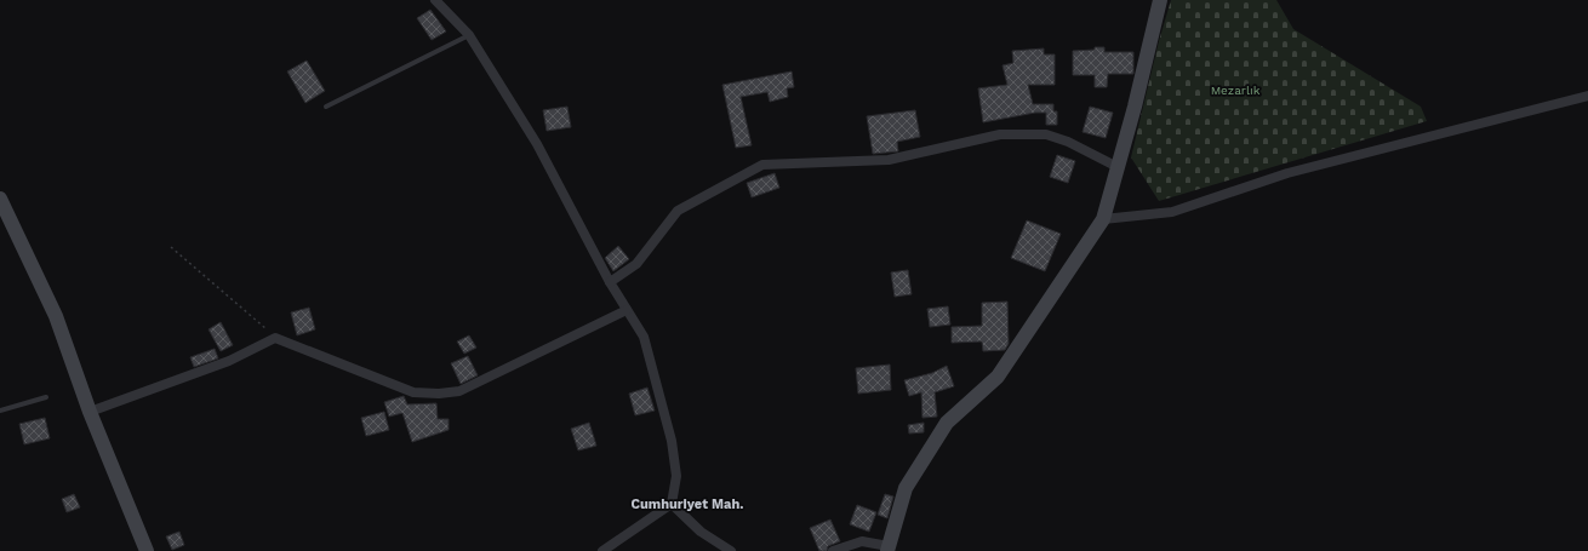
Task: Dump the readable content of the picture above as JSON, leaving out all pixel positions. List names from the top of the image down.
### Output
{
  "districts": ["Cumhuriyet Mah."],
  "parks": ["Mezarlık"]
}
